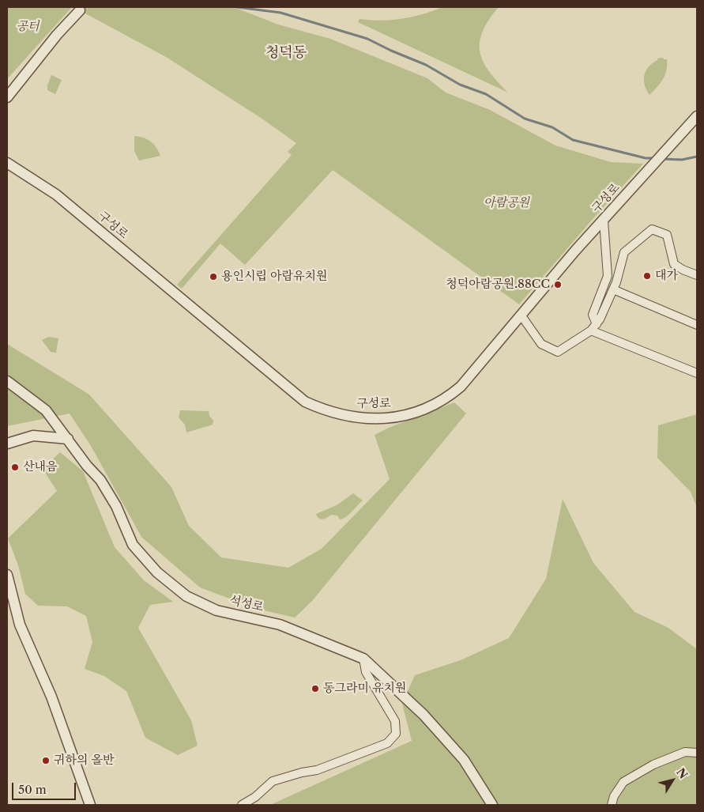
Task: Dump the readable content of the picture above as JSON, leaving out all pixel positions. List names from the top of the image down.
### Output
{
  "streets": {
    "street": ["구성로", "석성로"]
  },
  "districts": ["청덕동"],
  "parks": ["공터", "아람공원"],
  "places": [
    "대가",
    "용인시립 아람유치원",
    "청덕아람공원.88CC",
    "산내음",
    "동그라미 유치원",
    "귀하의 올반"
  ],
  "scale_bar": "50 m",
  "north": "top right"
}
